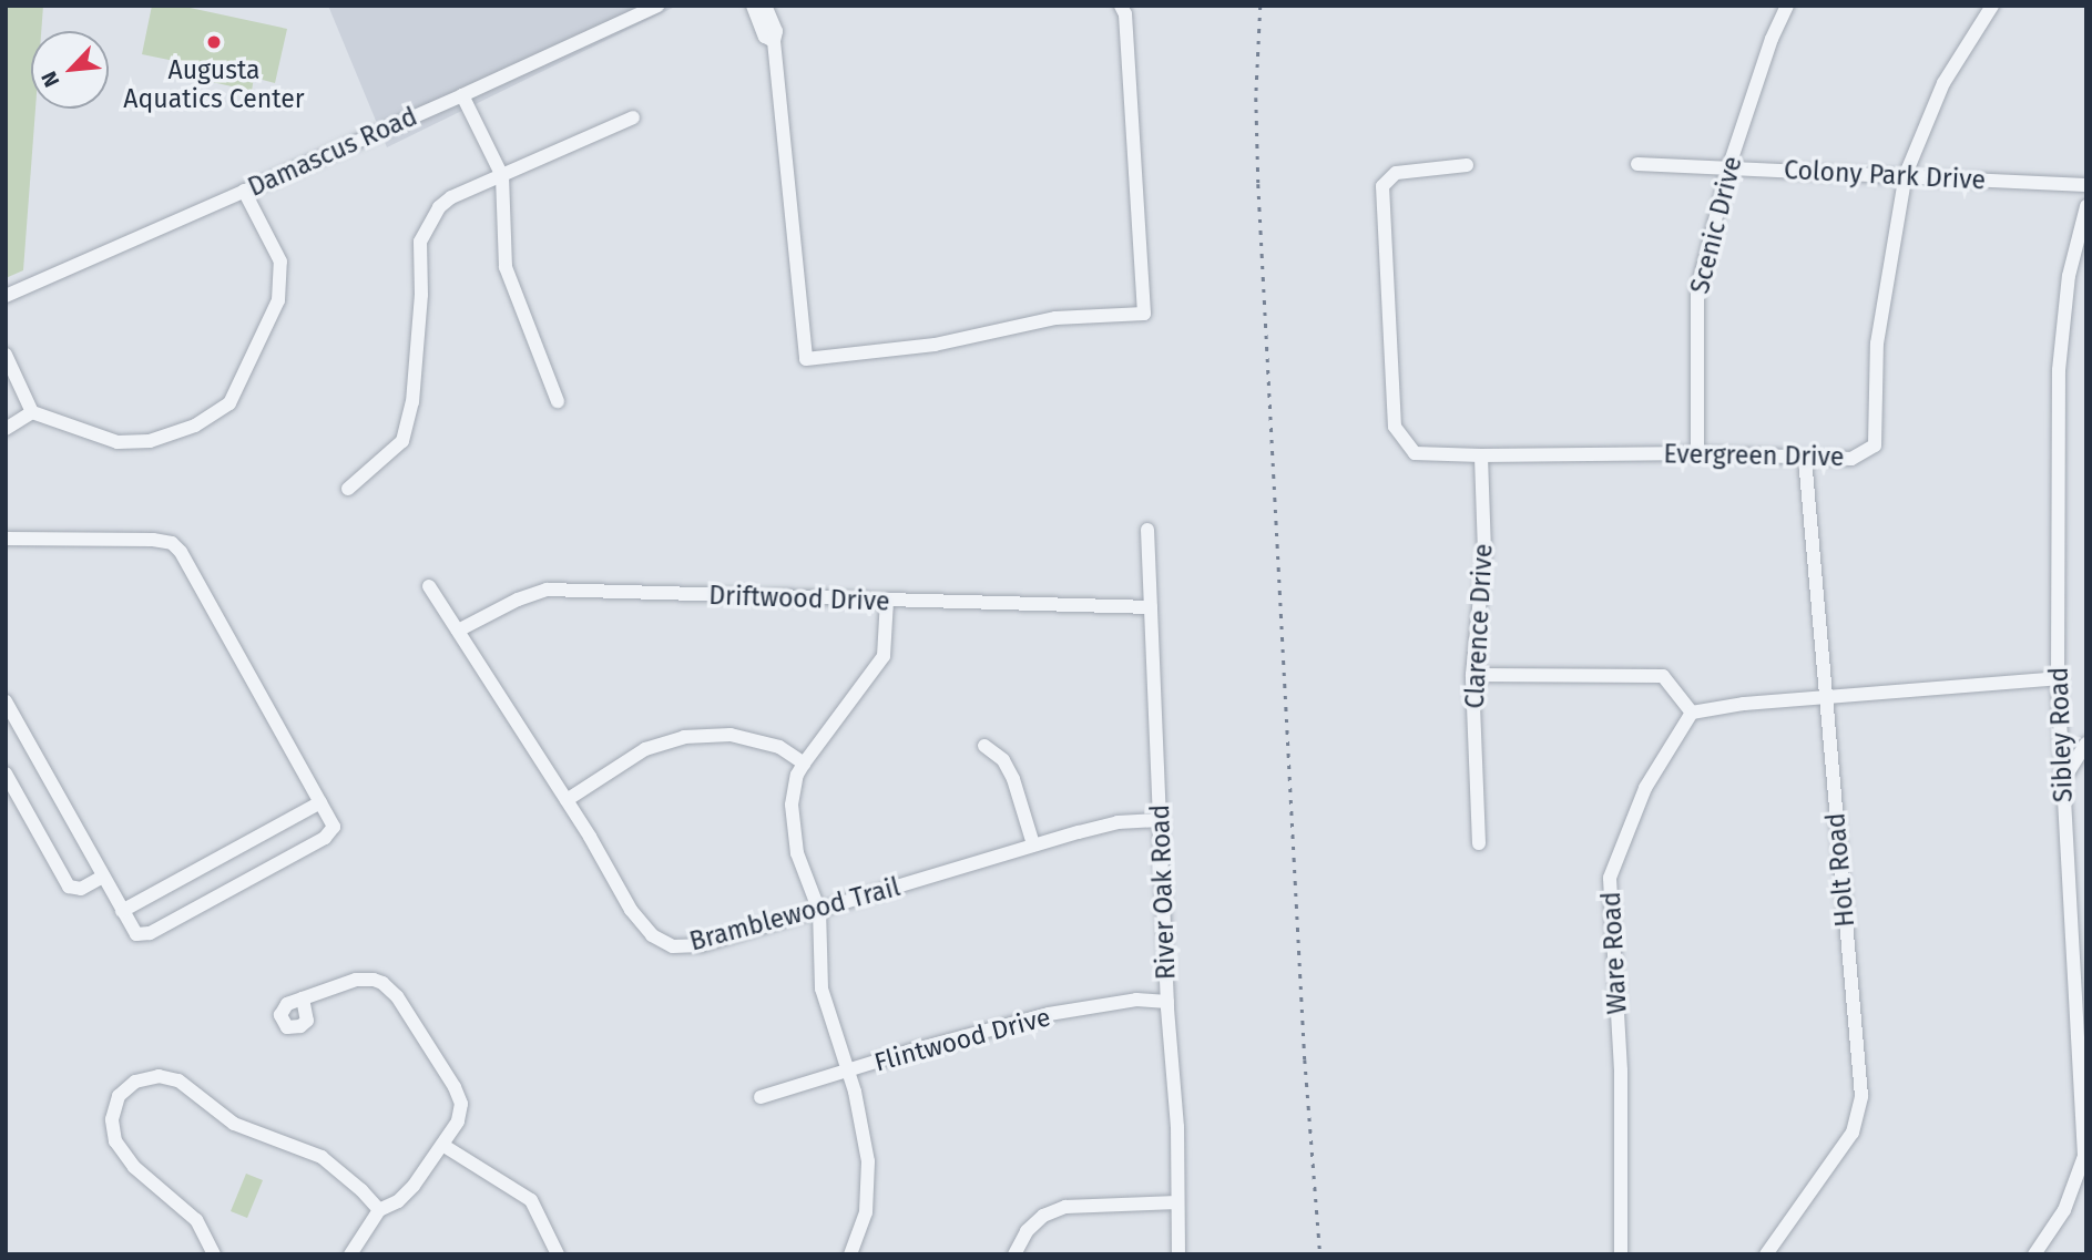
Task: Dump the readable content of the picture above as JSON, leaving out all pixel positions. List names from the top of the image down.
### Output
{
  "streets": {
    "street": [
      "Damascus Road",
      "Colony Park Drive",
      "Scenic Drive",
      "Evergreen Drive",
      "Driftwood Drive",
      "Clarence Drive",
      "Sibley Road",
      "Holt Road",
      "River Oak Road",
      "Bramblewood Trail",
      "Ware Road",
      "Flintwood Drive"
    ]
  },
  "crossings": [
    ["Colony Park Drive", "Scenic Drive"],
    ["Colony Park Drive", "Evergreen Drive"],
    ["Scenic Drive", "Evergreen Drive"],
    ["Evergreen Drive", "Clarence Drive"],
    ["Evergreen Drive", "Holt Road"],
    ["Driftwood Drive", "River Oak Road"],
    ["Driftwood Drive", "Bramblewood Trail"],
    ["River Oak Road", "Bramblewood Trail"],
    ["River Oak Road", "Flintwood Drive"]
  ],
  "places": ["Augusta Aquatics Center"],
  "north": "bottom left"
}
